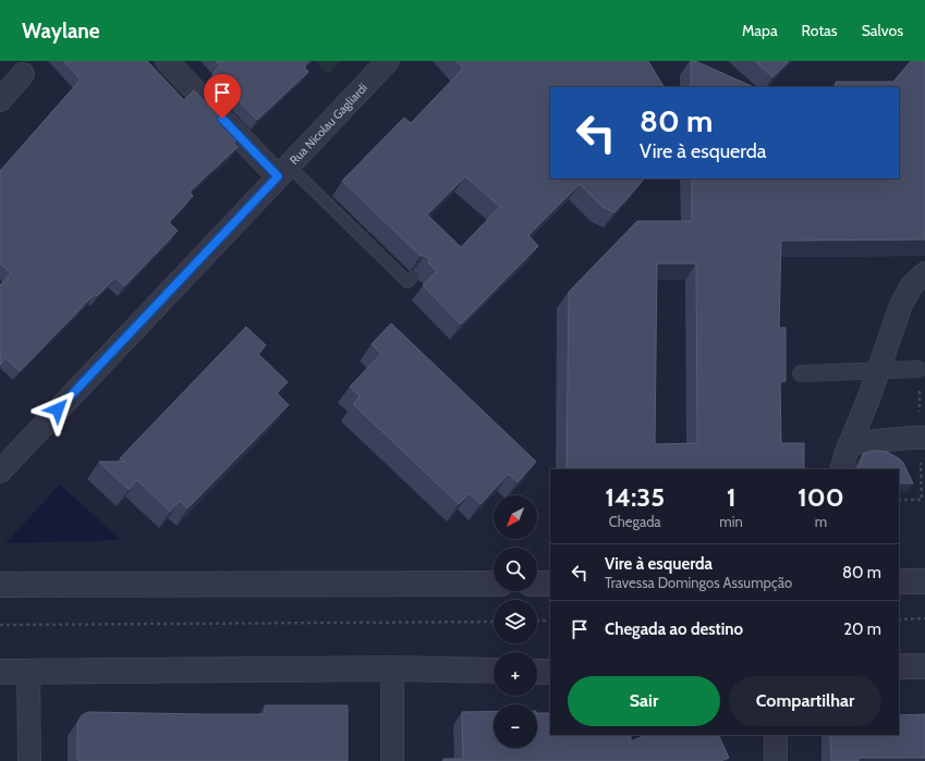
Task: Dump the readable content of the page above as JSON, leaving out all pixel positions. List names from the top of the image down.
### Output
{
  "streets": {
    "street": ["Rua Nicolau Gagliardi"]
  },
  "north": "bottom left",
  "page": {
    "header": "Waylane",
    "nav": ["Mapa", "Rotas", "Salvos"],
    "turn": ["80 m", "Vire à esquerda"],
    "eta": [
      "14:35",
      "Chegada",
      "1",
      "min",
      "100",
      "m"
    ],
    "map_buttons": ["+", "−"],
    "list": [
      {
        "name": "Vire à esquerda",
        "note": "Travessa Domingos Assumpção",
        "value": "80 m"
      },
      {
        "name": "Chegada ao destino",
        "value": "20 m"
      }
    ],
    "buttons": ["Sair", "Compartilhar"]
  }
}
